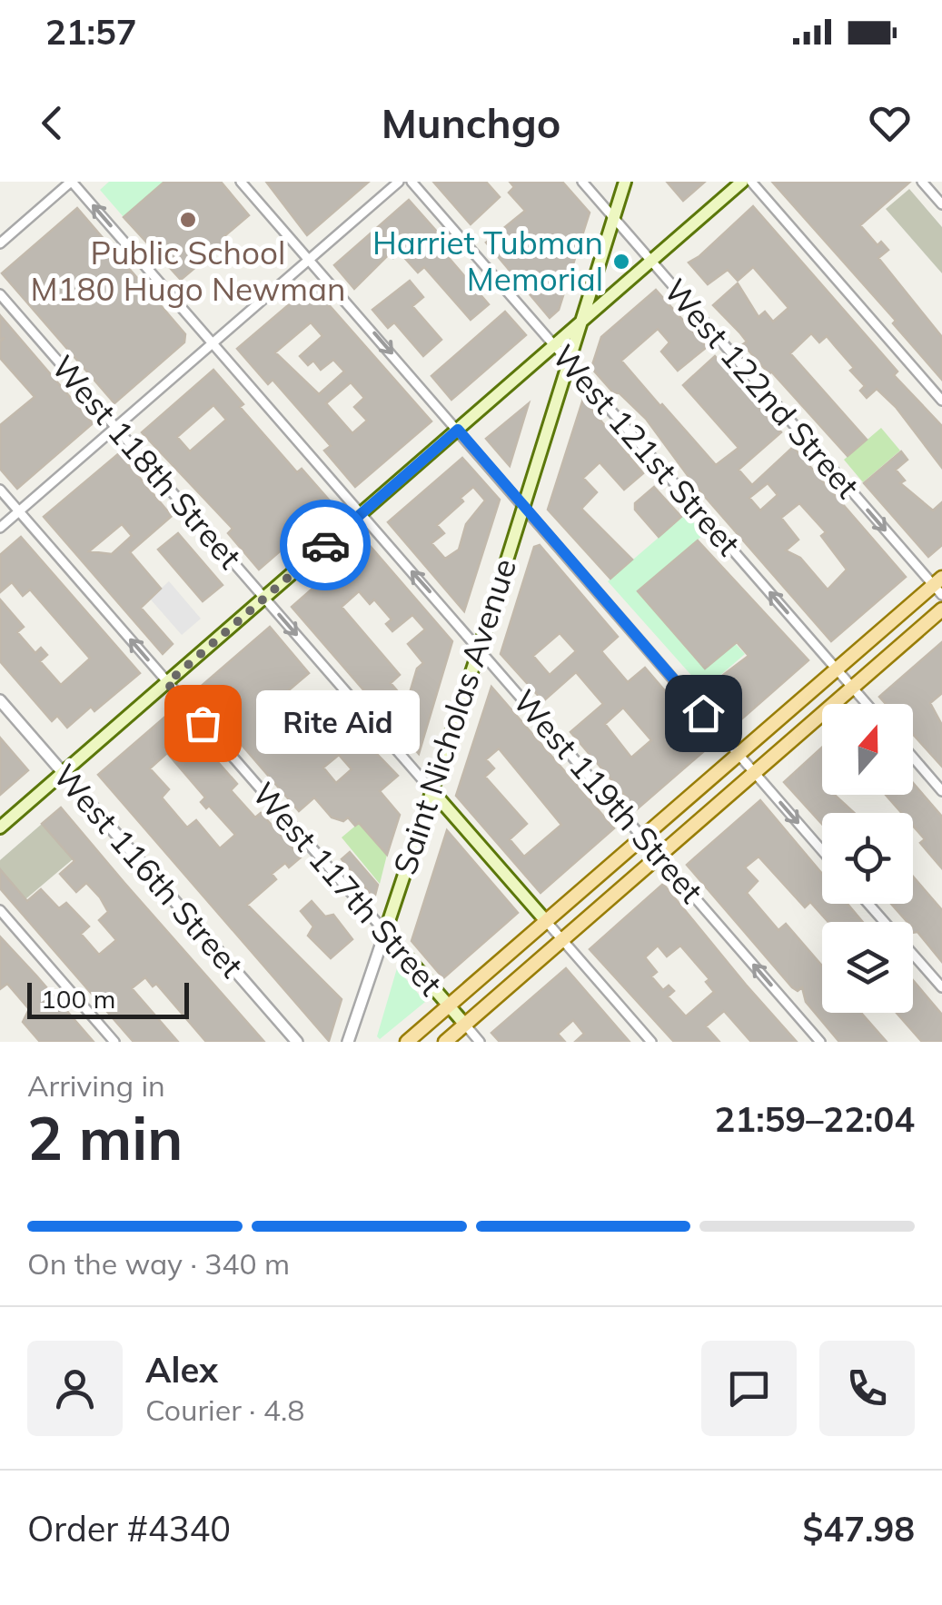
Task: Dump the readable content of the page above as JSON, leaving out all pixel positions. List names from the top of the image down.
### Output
{
  "streets": {
    "main road": ["West 118th Street", "Saint Nicholas Avenue", "West 117th Street"],
    "street": [
      "West 122nd Street",
      "West 121st Street",
      "West 119th Street",
      "West 116th Street"
    ]
  },
  "crossings": [
    ["West 122nd Street", "Saint Nicholas Avenue"],
    ["West 121st Street", "Saint Nicholas Avenue"],
    ["West 118th Street", "Saint Nicholas Avenue"],
    ["Saint Nicholas Avenue", "West 119th Street"],
    ["Saint Nicholas Avenue", "West 117th Street"]
  ],
  "one_way": ["West 122nd Street", "West 121st Street", "West 119th Street"],
  "places": ["Public School M180 Hugo Newman", "Harriet Tubman Memorial", "Rite Aid"],
  "scale_bar": "100 m",
  "north": "top",
  "page": {
    "status": "21:57",
    "header": "Munchgo",
    "bubble": "Rite Aid",
    "scale": "100 m",
    "heading": ["2 min", "Arriving in", "21:59–22:04"],
    "panel": [
      "Alex",
      "Courier · 4.8",
      "Order #4340",
      "$47.98"
    ],
    "bar": "On the way · 340 m"
  }
}
